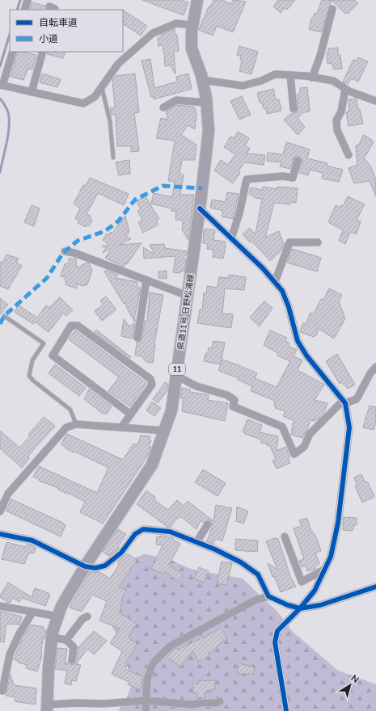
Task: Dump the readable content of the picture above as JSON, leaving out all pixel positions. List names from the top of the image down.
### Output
{
  "streets": {
    "main road": ["県道11号 日野松浦線", "11"]
  },
  "legend": ["自転車道", "小道"],
  "north": "top right"
}
